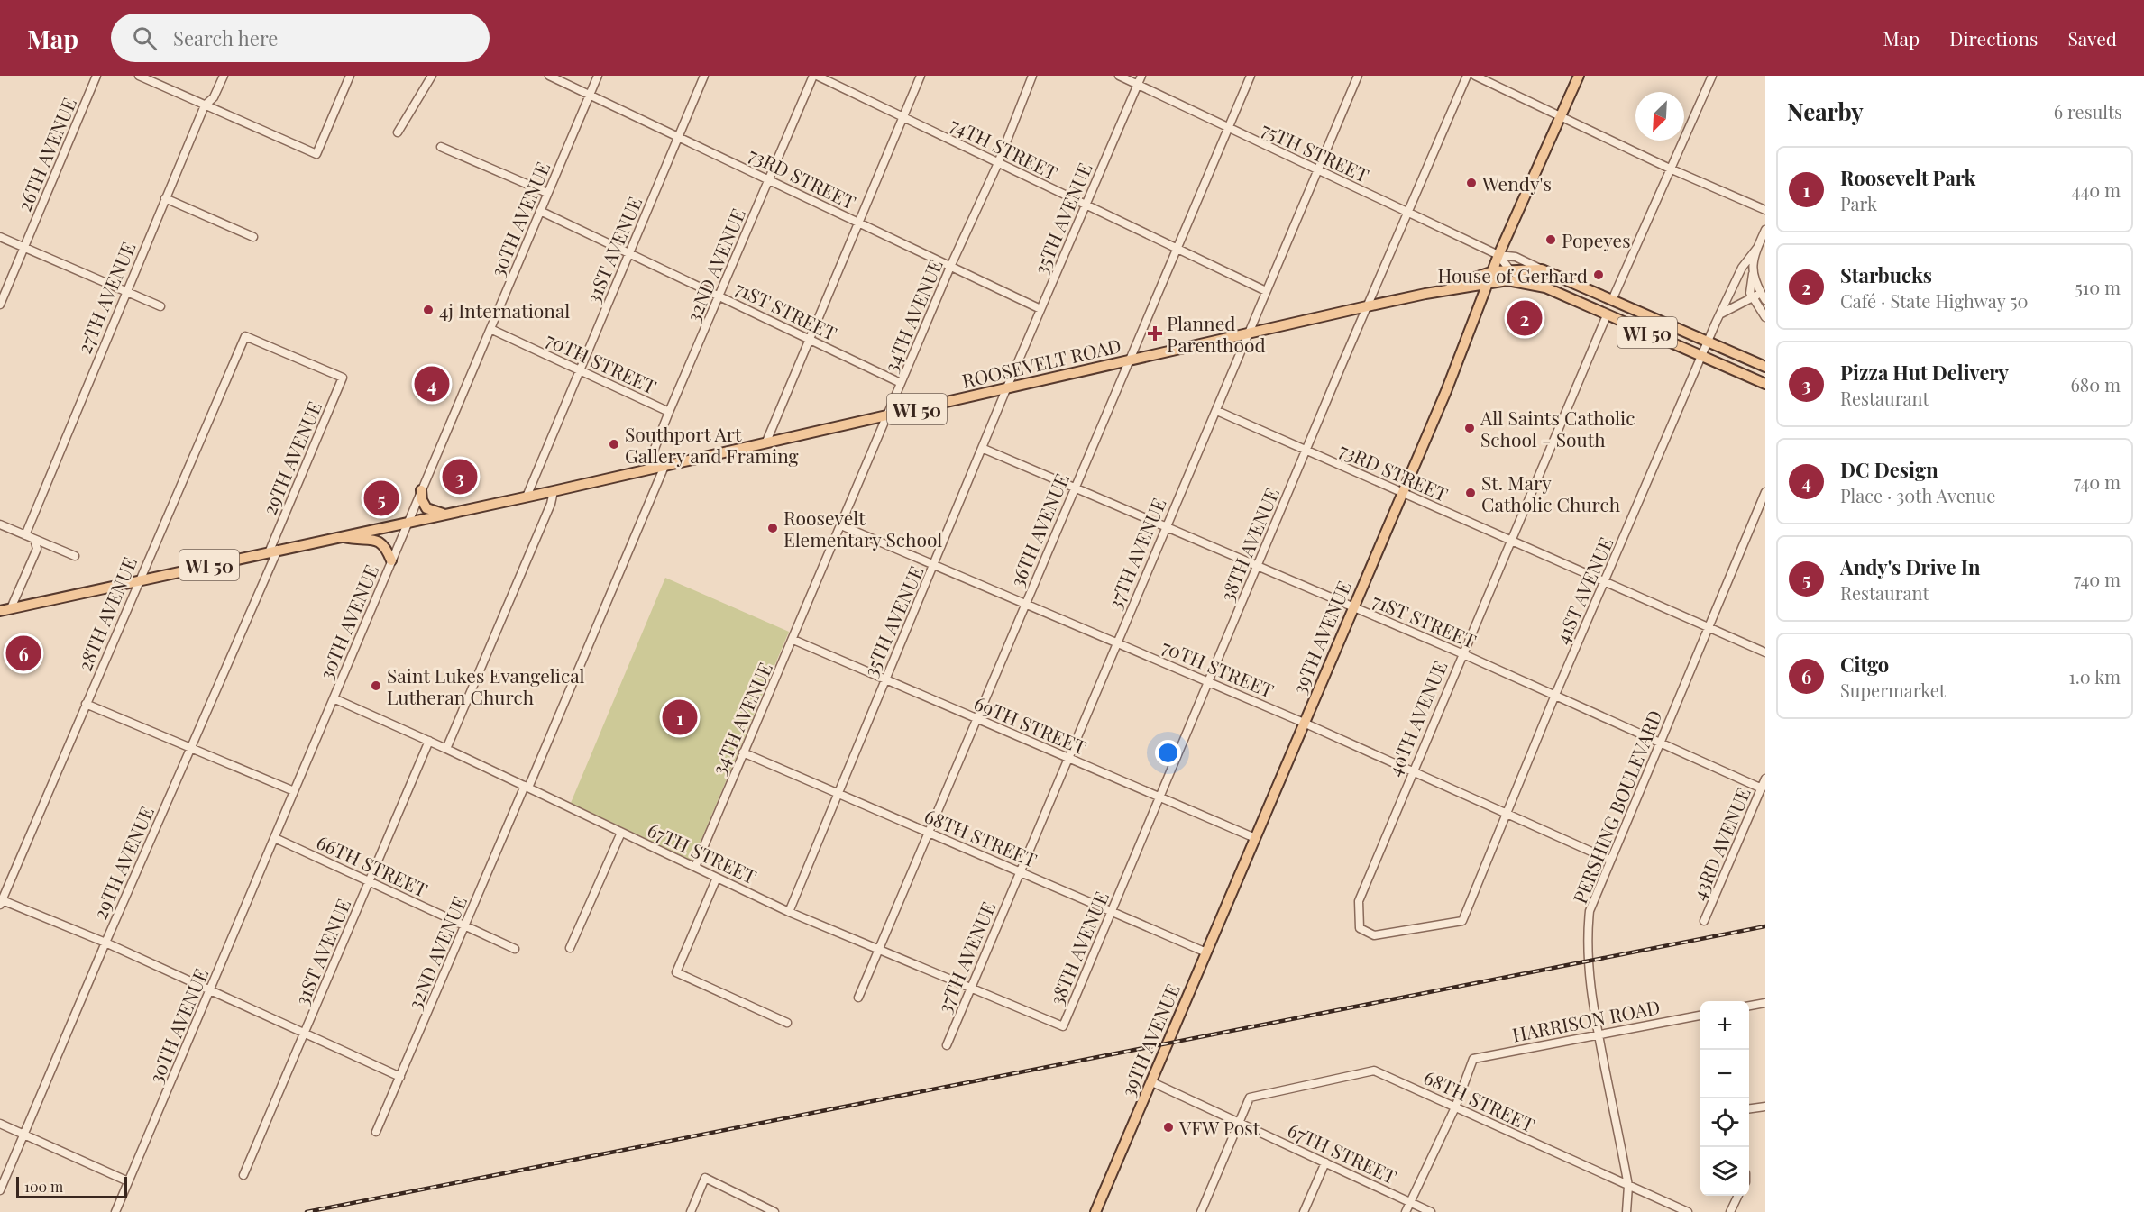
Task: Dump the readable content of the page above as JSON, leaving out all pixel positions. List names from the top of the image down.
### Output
{
  "streets": {
    "main road": ["WI 50", "ROOSEVELT ROAD", "39TH AVENUE"],
    "street": [
      "74TH STREET",
      "75TH STREET",
      "26TH AVENUE",
      "73RD STREET",
      "35TH AVENUE",
      "30TH AVENUE",
      "31ST AVENUE",
      "32ND AVENUE",
      "27TH AVENUE",
      "71ST STREET",
      "34TH AVENUE",
      "70TH STREET",
      "29TH AVENUE",
      "36TH AVENUE",
      "38TH AVENUE",
      "37TH AVENUE",
      "41ST AVENUE",
      "28TH AVENUE",
      "40TH AVENUE",
      "69TH STREET",
      "PERSHING BOULEVARD",
      "68TH STREET",
      "43RD AVENUE",
      "67TH STREET",
      "66TH STREET",
      "HARRISON ROAD"
    ]
  },
  "crossings": [
    ["74TH STREET", "35TH AVENUE"],
    ["74TH STREET", "32ND AVENUE"],
    ["74TH STREET", "34TH AVENUE"],
    ["74TH STREET", "36TH AVENUE"],
    ["74TH STREET", "37TH AVENUE"],
    ["75TH STREET", "35TH AVENUE"],
    ["75TH STREET", "WI 50"],
    ["75TH STREET", "36TH AVENUE"],
    ["75TH STREET", "38TH AVENUE"],
    ["75TH STREET", "37TH AVENUE"],
    ["75TH STREET", "39TH AVENUE"],
    ["73RD STREET", "35TH AVENUE"],
    ["73RD STREET", "30TH AVENUE"],
    ["73RD STREET", "31ST AVENUE"],
    ["73RD STREET", "32ND AVENUE"],
    ["73RD STREET", "34TH AVENUE"],
    ["73RD STREET", "38TH AVENUE"],
    ["73RD STREET", "37TH AVENUE"],
    ["73RD STREET", "41ST AVENUE"],
    ["73RD STREET", "39TH AVENUE"],
    ["73RD STREET", "40TH AVENUE"],
    ["73RD STREET", "PERSHING BOULEVARD"],
    ["35TH AVENUE", "71ST STREET"],
    ["35TH AVENUE", "70TH STREET"],
    ["35TH AVENUE", "ROOSEVELT ROAD"],
    ["35TH AVENUE", "69TH STREET"],
    ["35TH AVENUE", "68TH STREET"],
    ["35TH AVENUE", "67TH STREET"],
    ["30TH AVENUE", "71ST STREET"],
    ["30TH AVENUE", "70TH STREET"],
    ["30TH AVENUE", "ROOSEVELT ROAD"],
    ["30TH AVENUE", "67TH STREET"],
    ["30TH AVENUE", "66TH STREET"],
    ["31ST AVENUE", "71ST STREET"],
    ["31ST AVENUE", "70TH STREET"],
    ["31ST AVENUE", "ROOSEVELT ROAD"],
    ["31ST AVENUE", "67TH STREET"],
    ["31ST AVENUE", "66TH STREET"],
    ["32ND AVENUE", "71ST STREET"],
    ["32ND AVENUE", "70TH STREET"],
    ["32ND AVENUE", "ROOSEVELT ROAD"],
    ["32ND AVENUE", "67TH STREET"],
    ["32ND AVENUE", "66TH STREET"],
    ["71ST STREET", "34TH AVENUE"],
    ["71ST STREET", "36TH AVENUE"],
    ["71ST STREET", "38TH AVENUE"],
    ["71ST STREET", "37TH AVENUE"],
    ["71ST STREET", "41ST AVENUE"],
    ["71ST STREET", "39TH AVENUE"],
    ["71ST STREET", "40TH AVENUE"],
    ["71ST STREET", "PERSHING BOULEVARD"],
    ["71ST STREET", "43RD AVENUE"],
    ["34TH AVENUE", "70TH STREET"],
    ["34TH AVENUE", "ROOSEVELT ROAD"],
    ["34TH AVENUE", "69TH STREET"],
    ["34TH AVENUE", "68TH STREET"],
    ["34TH AVENUE", "67TH STREET"],
    ["WI 50", "ROOSEVELT ROAD"],
    ["WI 50", "41ST AVENUE"],
    ["WI 50", "39TH AVENUE"],
    ["WI 50", "40TH AVENUE"],
    ["70TH STREET", "36TH AVENUE"],
    ["70TH STREET", "38TH AVENUE"],
    ["70TH STREET", "37TH AVENUE"],
    ["70TH STREET", "41ST AVENUE"],
    ["70TH STREET", "39TH AVENUE"],
    ["70TH STREET", "40TH AVENUE"],
    ["70TH STREET", "PERSHING BOULEVARD"],
    ["ROOSEVELT ROAD", "29TH AVENUE"],
    ["ROOSEVELT ROAD", "36TH AVENUE"],
    ["ROOSEVELT ROAD", "38TH AVENUE"],
    ["ROOSEVELT ROAD", "37TH AVENUE"],
    ["ROOSEVELT ROAD", "28TH AVENUE"],
    ["29TH AVENUE", "28TH AVENUE"],
    ["36TH AVENUE", "69TH STREET"],
    ["36TH AVENUE", "68TH STREET"],
    ["36TH AVENUE", "67TH STREET"],
    ["38TH AVENUE", "69TH STREET"],
    ["38TH AVENUE", "68TH STREET"],
    ["38TH AVENUE", "67TH STREET"],
    ["37TH AVENUE", "69TH STREET"],
    ["37TH AVENUE", "68TH STREET"],
    ["37TH AVENUE", "67TH STREET"],
    ["41ST AVENUE", "40TH AVENUE"],
    ["39TH AVENUE", "69TH STREET"],
    ["39TH AVENUE", "68TH STREET"],
    ["39TH AVENUE", "67TH STREET"],
    ["PERSHING BOULEVARD", "68TH STREET"],
    ["PERSHING BOULEVARD", "HARRISON ROAD"],
    ["68TH STREET", "67TH STREET"],
    ["68TH STREET", "HARRISON ROAD"]
  ],
  "places": {
    "other": [
      "Wendy's",
      "Popeyes",
      "House of Gerhard",
      "4j International",
      "All Saints Catholic School - South",
      "Southport Art Gallery and Framing",
      "St. Mary Catholic Church",
      "Roosevelt Elementary School",
      "Saint Lukes Evangelical Lutheran Church",
      "VFW Post"
    ],
    "health": ["Planned Parenthood"]
  },
  "scale_bar": "100 m",
  "north": "bottom left",
  "page": {
    "header": "Map",
    "search": "Search here",
    "nav": ["Map", "Directions", "Saved"],
    "heading": ["Nearby", "6 results"],
    "list": [
      {
        "mark": "1",
        "name": "Roosevelt Park",
        "note": "Park",
        "value": "440 m"
      },
      {
        "mark": "2",
        "name": "Starbucks",
        "note": "Café · State Highway 50",
        "value": "510 m"
      },
      {
        "mark": "3",
        "name": "Pizza Hut Delivery",
        "note": "Restaurant",
        "value": "680 m"
      },
      {
        "mark": "4",
        "name": "DC Design",
        "note": "Place · 30th Avenue",
        "value": "740 m"
      },
      {
        "mark": "5",
        "name": "Andy's Drive In",
        "note": "Restaurant",
        "value": "740 m"
      },
      {
        "mark": "6",
        "name": "Citgo",
        "note": "Supermarket",
        "value": "1.0 km"
      }
    ],
    "pins": [
      "2",
      "4",
      "3",
      "5",
      "6",
      "1"
    ],
    "map_buttons": ["+", "−"],
    "scale": "100 m"
  }
}
